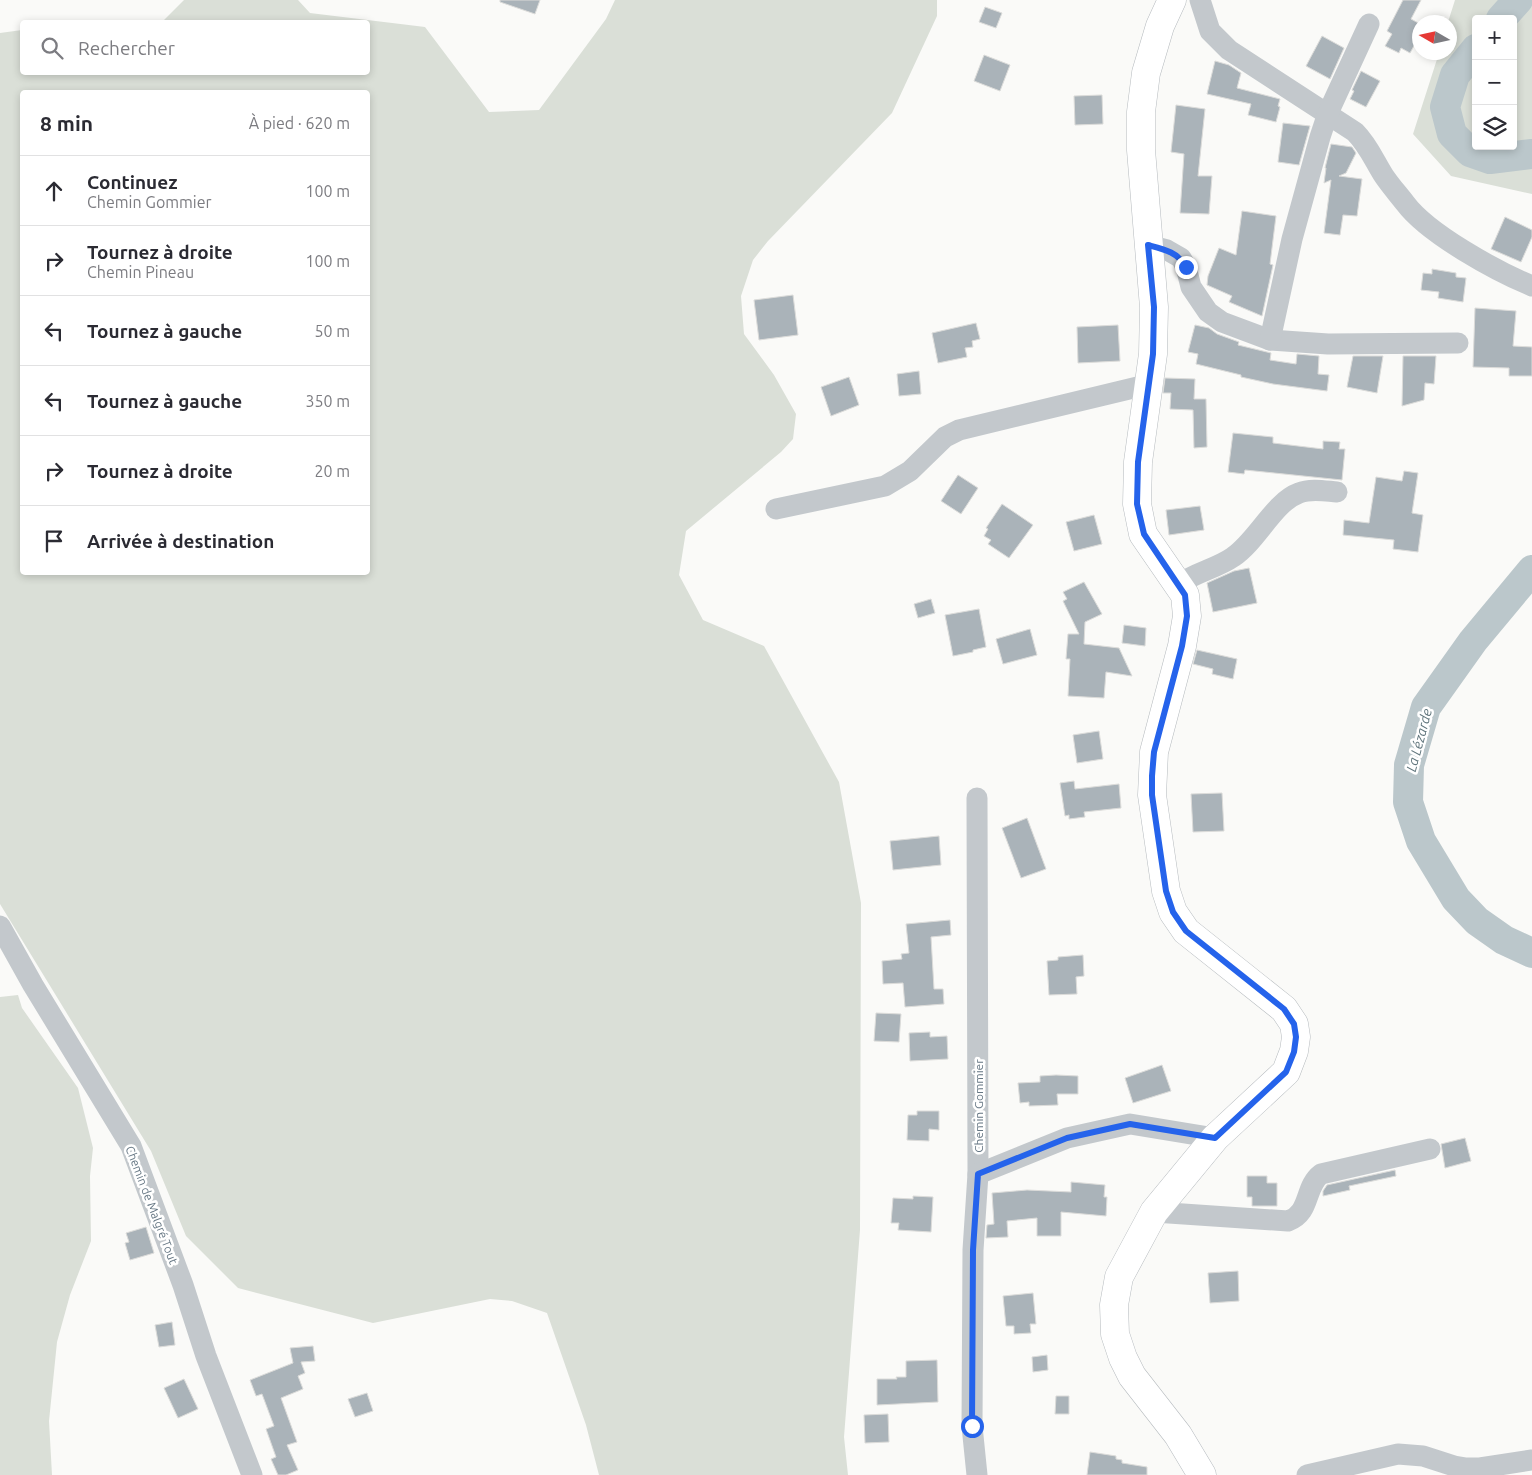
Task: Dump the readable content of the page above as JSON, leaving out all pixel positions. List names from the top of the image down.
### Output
{
  "streets": {
    "street": ["Chemin Gommier", "Chemin de Malgré Tout"]
  },
  "water": ["La Lézarde"],
  "north": "left",
  "page": {
    "map_buttons": ["+", "−"],
    "search": "Rechercher",
    "heading": ["8 min", "À pied · 620 m"],
    "list": [
      ["Continuez", "Chemin Gommier", "100 m"],
      ["Tournez à droite", "Chemin Pineau", "100 m"],
      ["Tournez à gauche", "50 m"],
      ["Tournez à gauche", "350 m"],
      ["Tournez à droite", "20 m"],
      "Arrivée à destination"
    ]
  }
}
